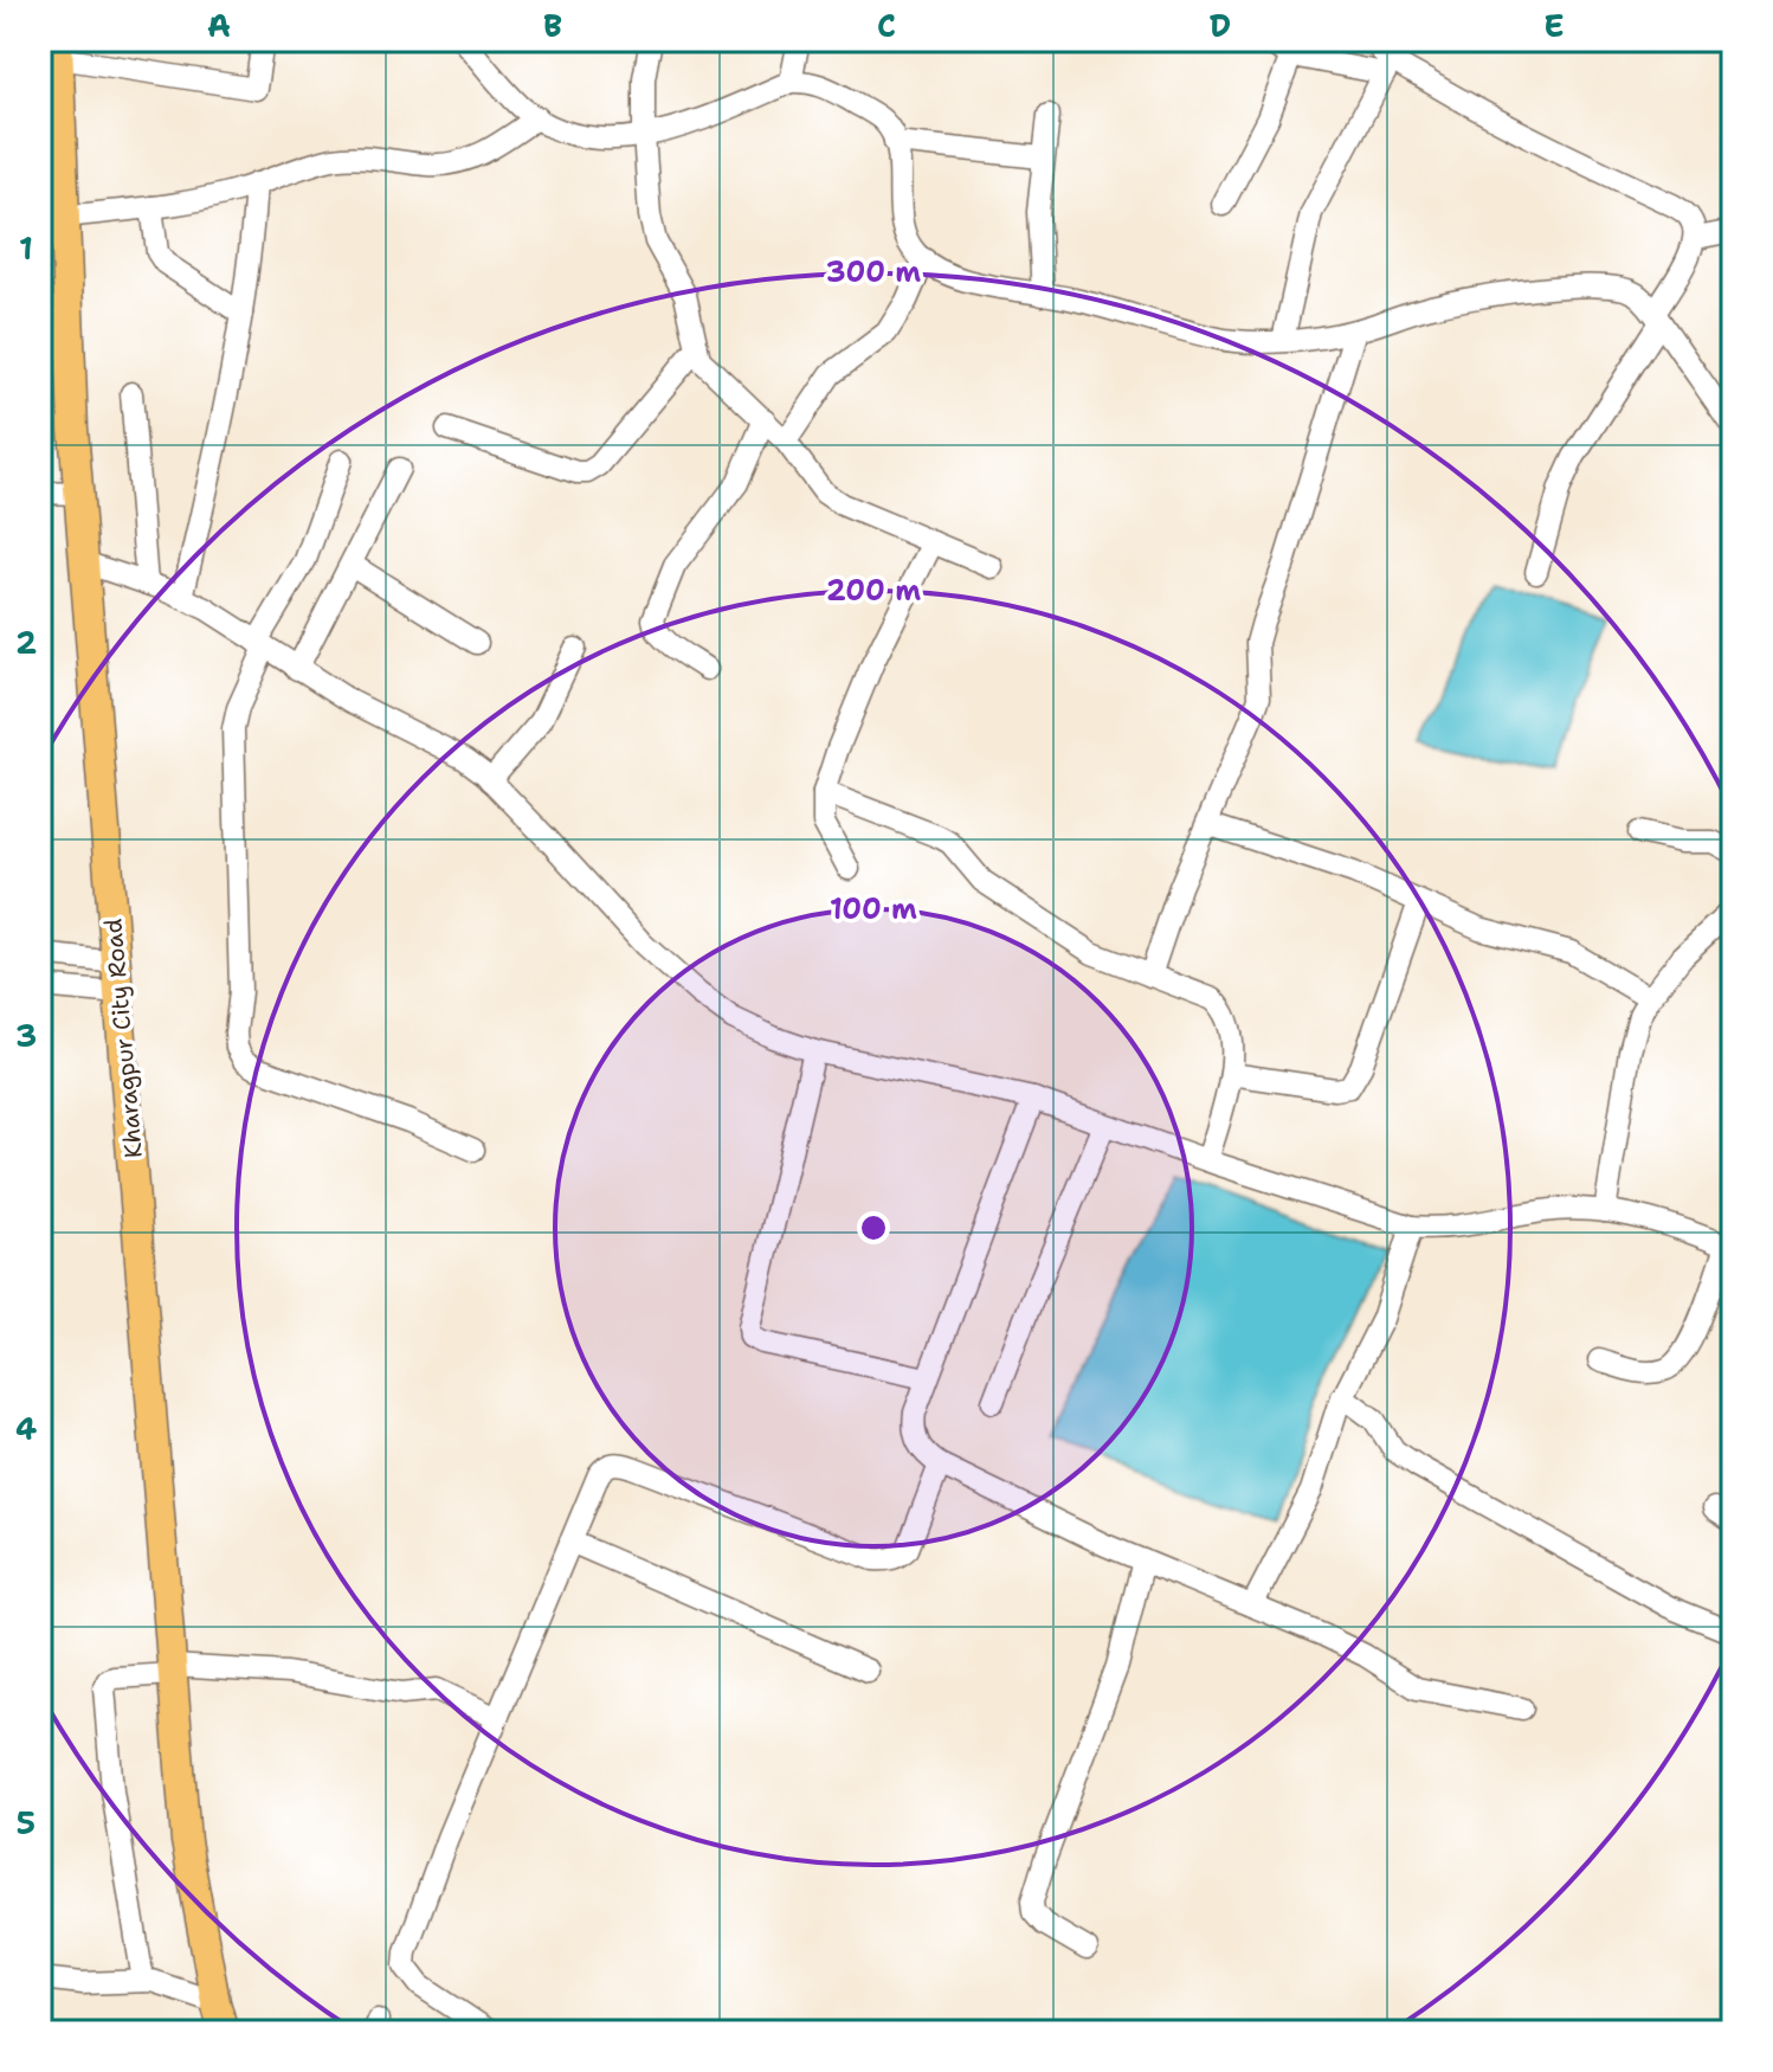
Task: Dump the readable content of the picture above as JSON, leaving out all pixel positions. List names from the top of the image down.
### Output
{
  "streets": {
    "main road": ["Kharagpur City Road"]
  },
  "grid": {
    "columns": [
      "A",
      "B",
      "C",
      "D",
      "E"
    ],
    "rows": [
      "1",
      "2",
      "3",
      "4",
      "5"
    ]
  },
  "rings": ["300 m", "200 m", "100 m"]
}
